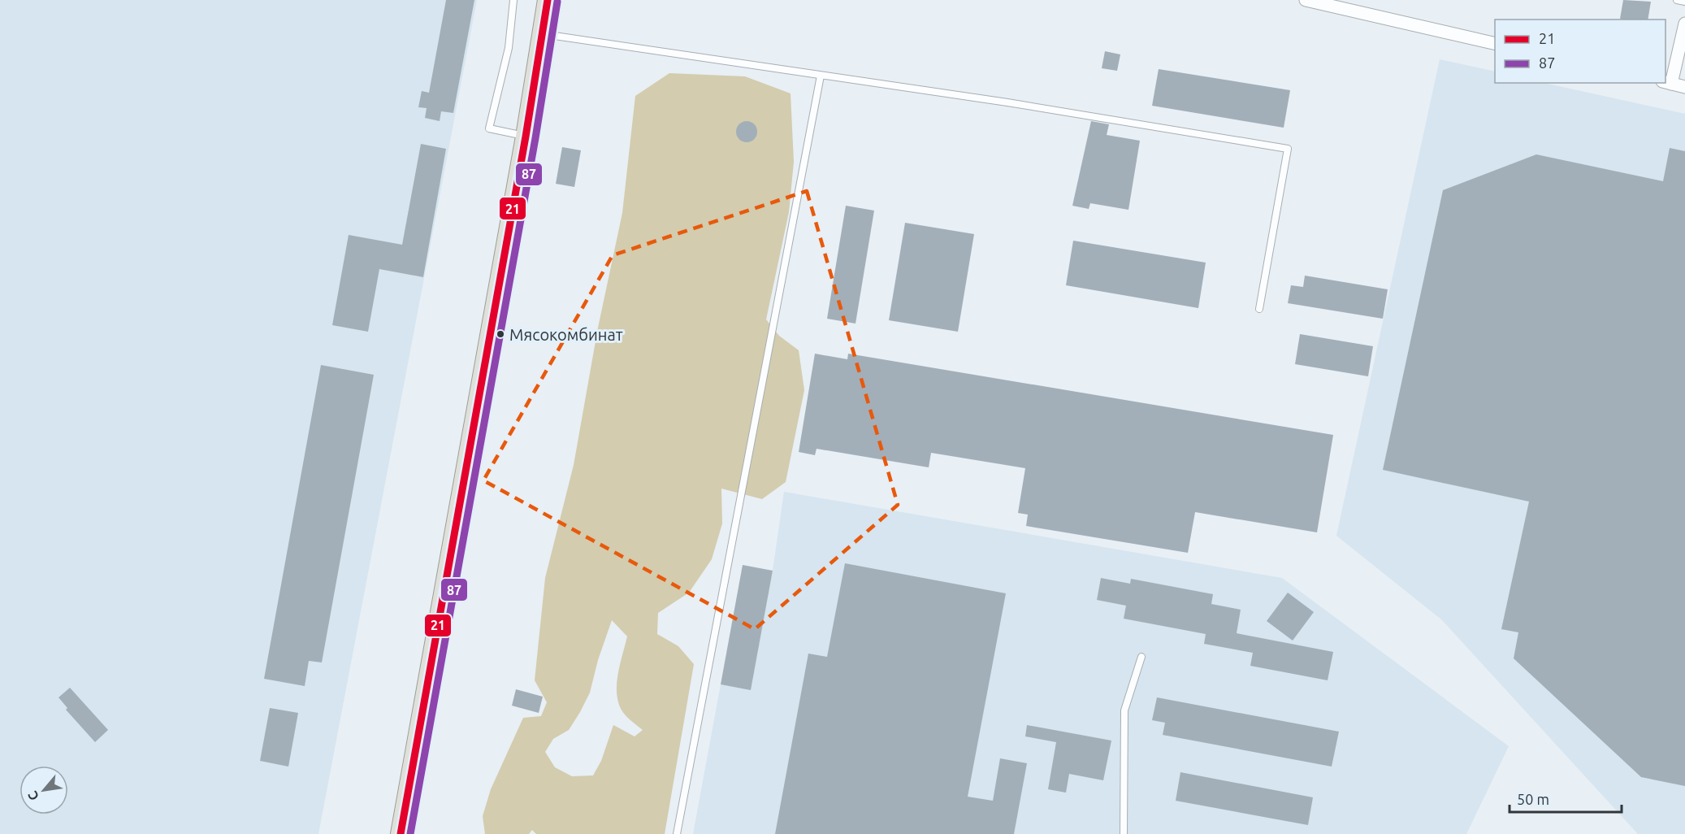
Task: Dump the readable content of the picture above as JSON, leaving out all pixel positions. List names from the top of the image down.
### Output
{
  "places": ["Мясокомбинат"],
  "lines": ["transit line 21", "transit line 87"],
  "legend": ["21", "87"],
  "scale_bar": "50 m",
  "north": "bottom left"
}
